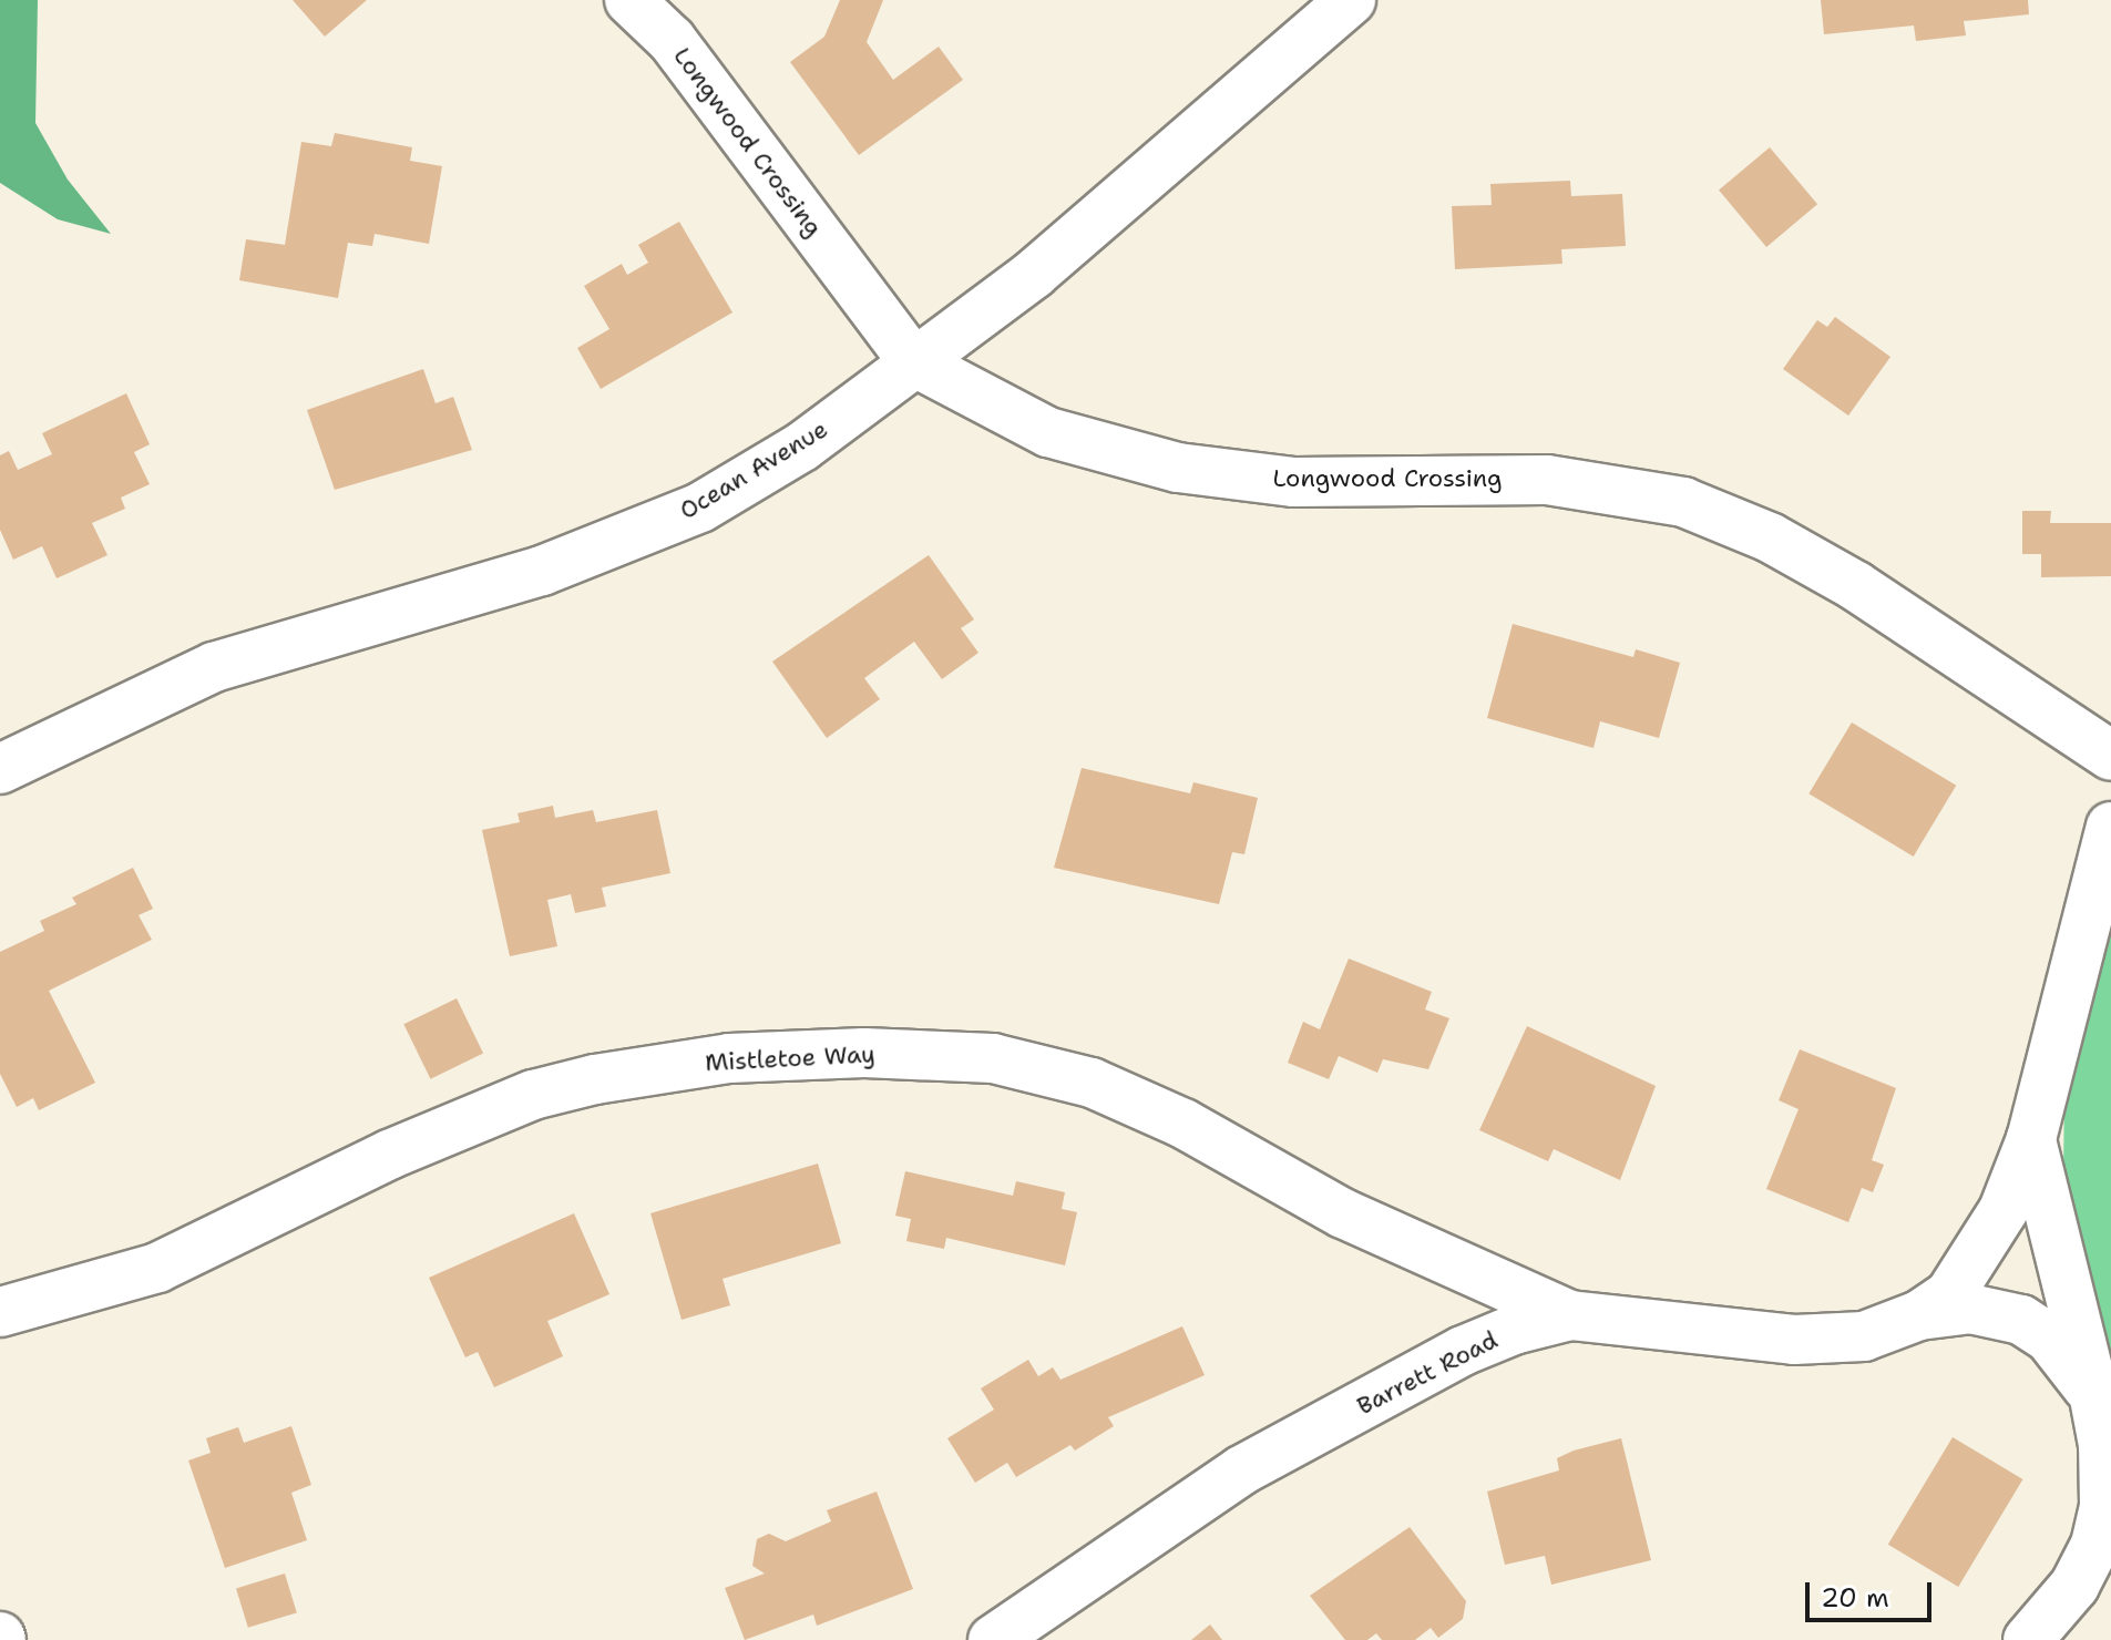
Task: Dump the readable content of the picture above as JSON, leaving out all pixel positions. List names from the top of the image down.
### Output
{
  "streets": {
    "street": [
      "Longwood Crossing",
      "Ocean Avenue",
      "Mistletoe Way",
      "Barrett Road"
    ]
  },
  "crossings": [
    ["Longwood Crossing", "Ocean Avenue"],
    ["Mistletoe Way", "Barrett Road"]
  ],
  "scale_bar": "20 m"
}
